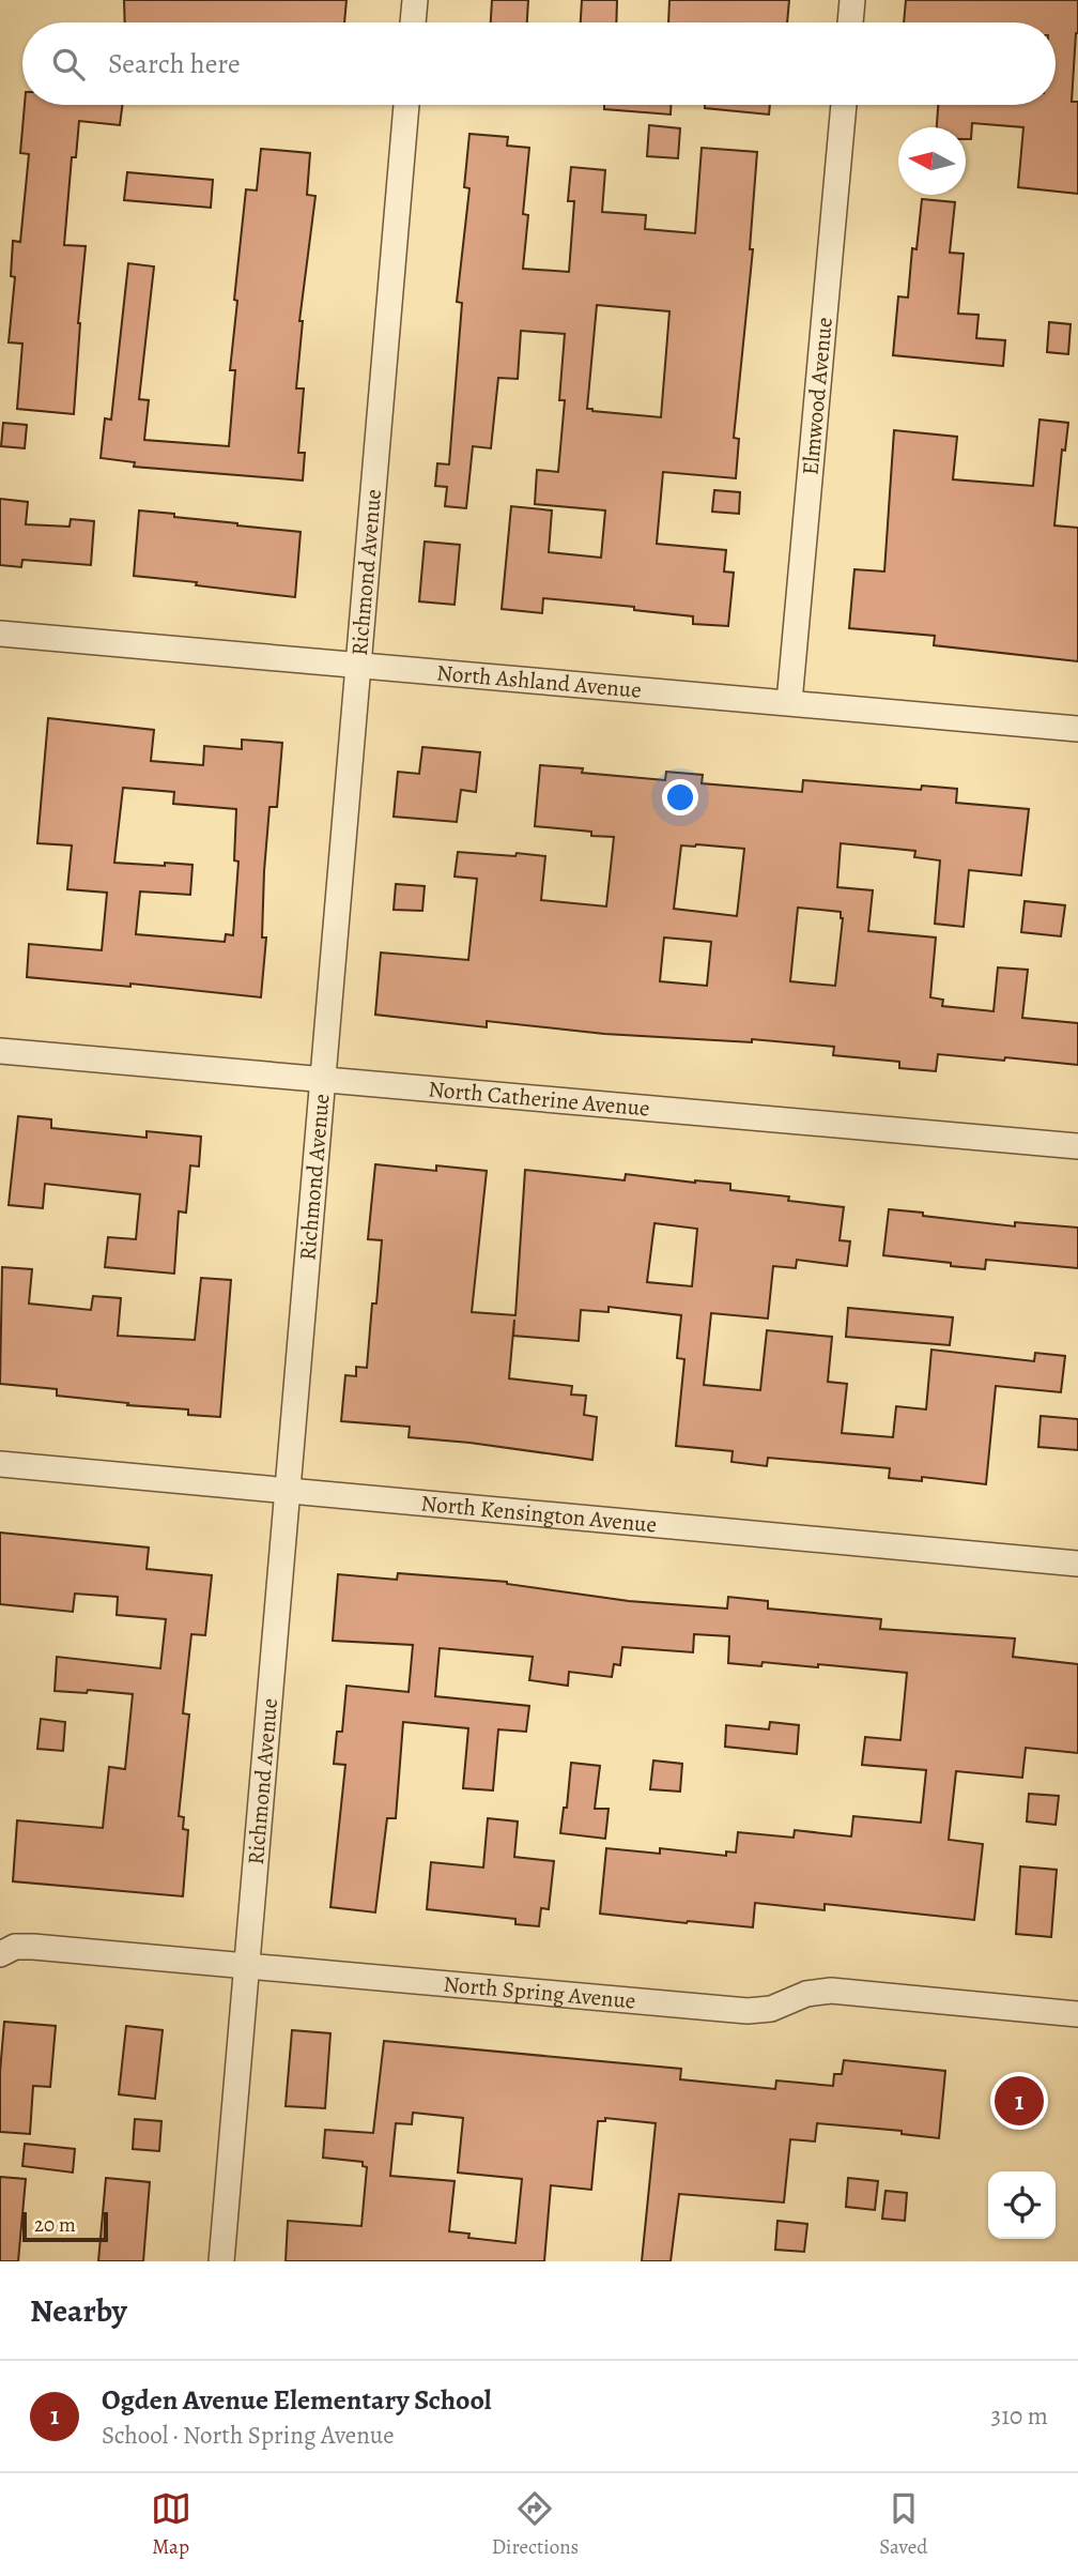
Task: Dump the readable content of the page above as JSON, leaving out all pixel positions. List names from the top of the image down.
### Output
{
  "streets": {
    "street": [
      "Elmwood Avenue",
      "Richmond Avenue",
      "North Ashland Avenue",
      "North Catherine Avenue",
      "North Kensington Avenue",
      "North Spring Avenue"
    ]
  },
  "crossings": [
    ["Elmwood Avenue", "North Ashland Avenue"],
    ["Richmond Avenue", "North Ashland Avenue"],
    ["Richmond Avenue", "North Catherine Avenue"],
    ["Richmond Avenue", "North Kensington Avenue"],
    ["Richmond Avenue", "North Spring Avenue"]
  ],
  "scale_bar": "20 m",
  "north": "left",
  "page": {
    "search": "Search here",
    "pins": "1",
    "scale": "20 m",
    "heading": "Nearby",
    "list": [
      {
        "mark": "1",
        "name": "Ogden Avenue Elementary School",
        "note": "School · North Spring Avenue",
        "value": "310 m"
      }
    ],
    "nav": ["Map", "Directions", "Saved"]
  }
}
